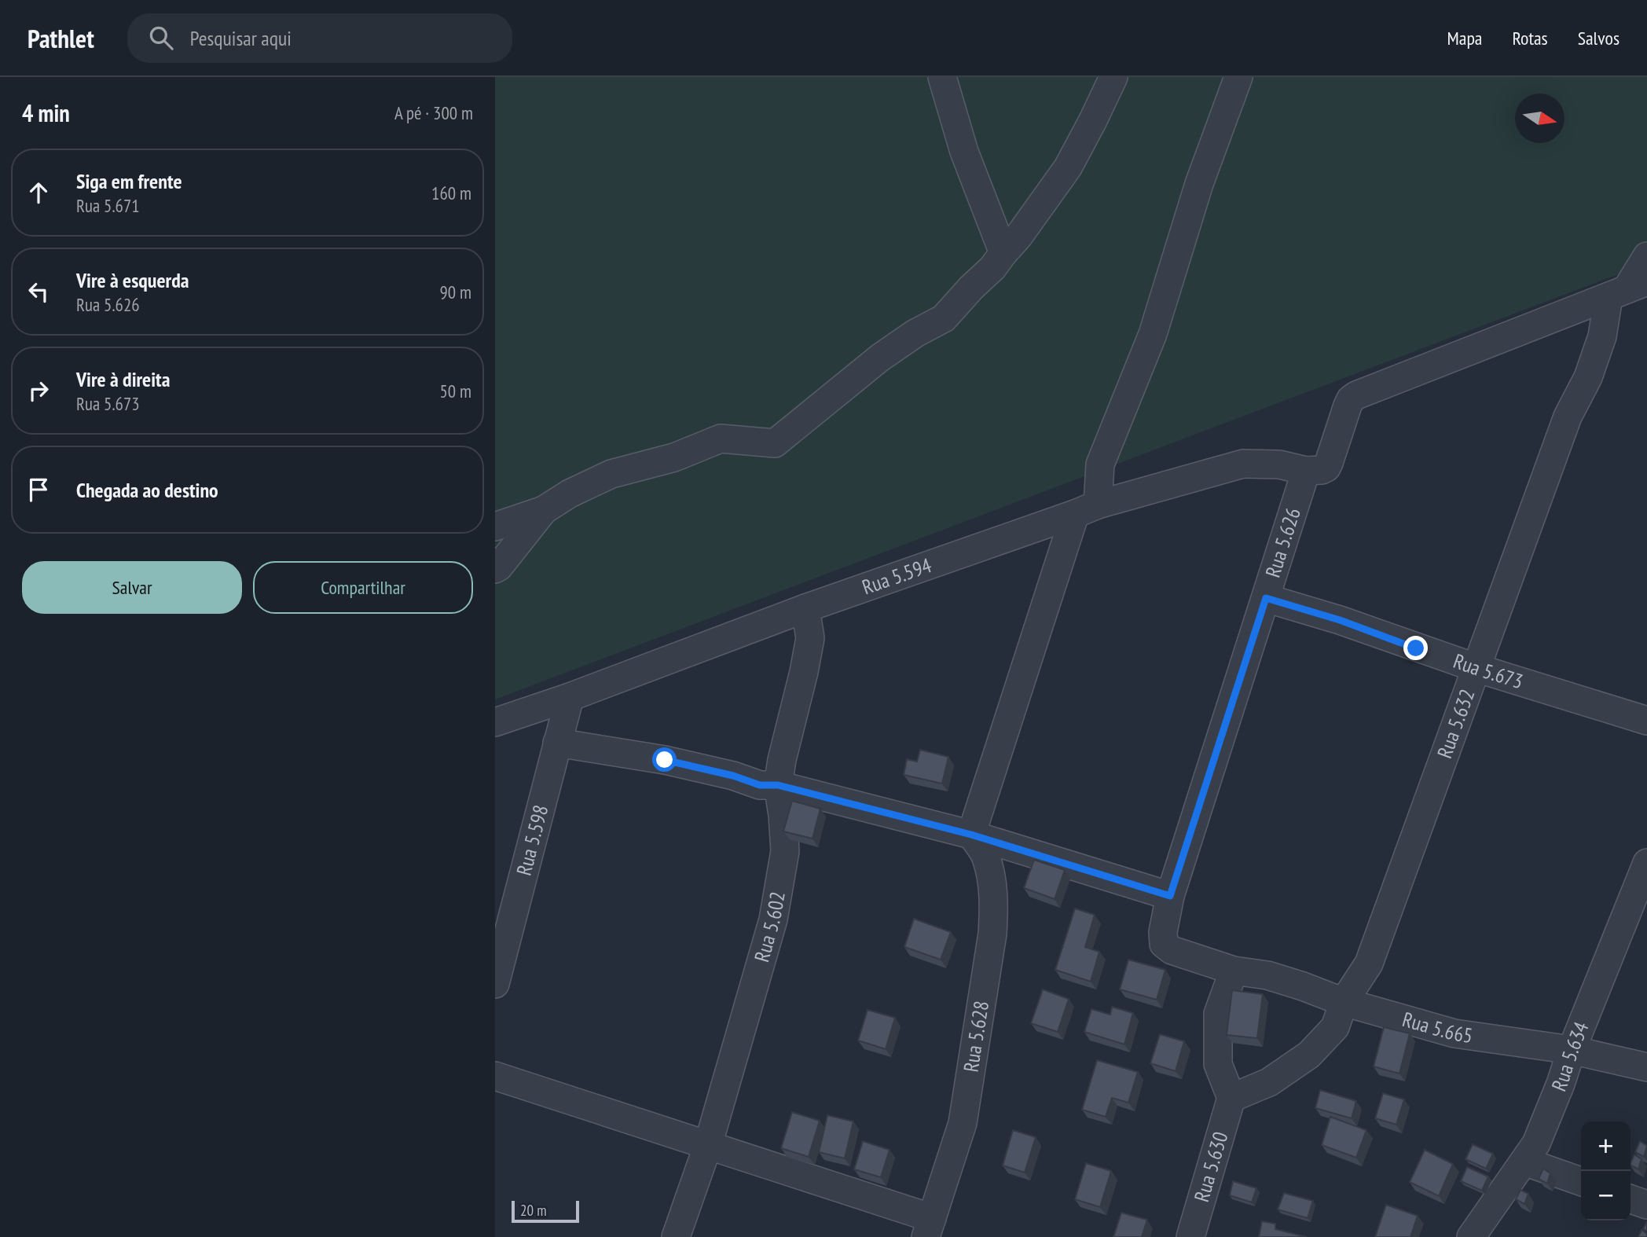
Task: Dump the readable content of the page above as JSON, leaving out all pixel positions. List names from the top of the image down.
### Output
{
  "streets": {
    "street": [
      "Rua 5.626",
      "Rua 5.594",
      "Rua 5.673",
      "Rua 5.632",
      "Rua 5.598",
      "Rua 5.602",
      "Rua 5.665",
      "Rua 5.628",
      "Rua 5.634",
      "Rua 5.630"
    ]
  },
  "crossings": [
    ["Rua 5.626", "Rua 5.594"],
    ["Rua 5.626", "Rua 5.673"],
    ["Rua 5.626", "Rua 5.665"],
    ["Rua 5.594", "Rua 5.598"],
    ["Rua 5.594", "Rua 5.602"],
    ["Rua 5.673", "Rua 5.632"],
    ["Rua 5.632", "Rua 5.665"],
    ["Rua 5.632", "Rua 5.630"],
    ["Rua 5.665", "Rua 5.634"]
  ],
  "scale_bar": "20 m",
  "north": "right",
  "page": {
    "header": "Pathlet",
    "search": "Pesquisar aqui",
    "nav": ["Mapa", "Rotas", "Salvos"],
    "heading": ["4 min", "A pé · 300 m"],
    "list": [
      ["Siga em frente", "Rua 5.671", "160 m"],
      ["Vire à esquerda", "Rua 5.626", "90 m"],
      ["Vire à direita", "Rua 5.673", "50 m"],
      "Chegada ao destino"
    ],
    "buttons": ["Salvar", "Compartilhar"],
    "map_buttons": ["+", "−"],
    "scale": "20 m"
  }
}
